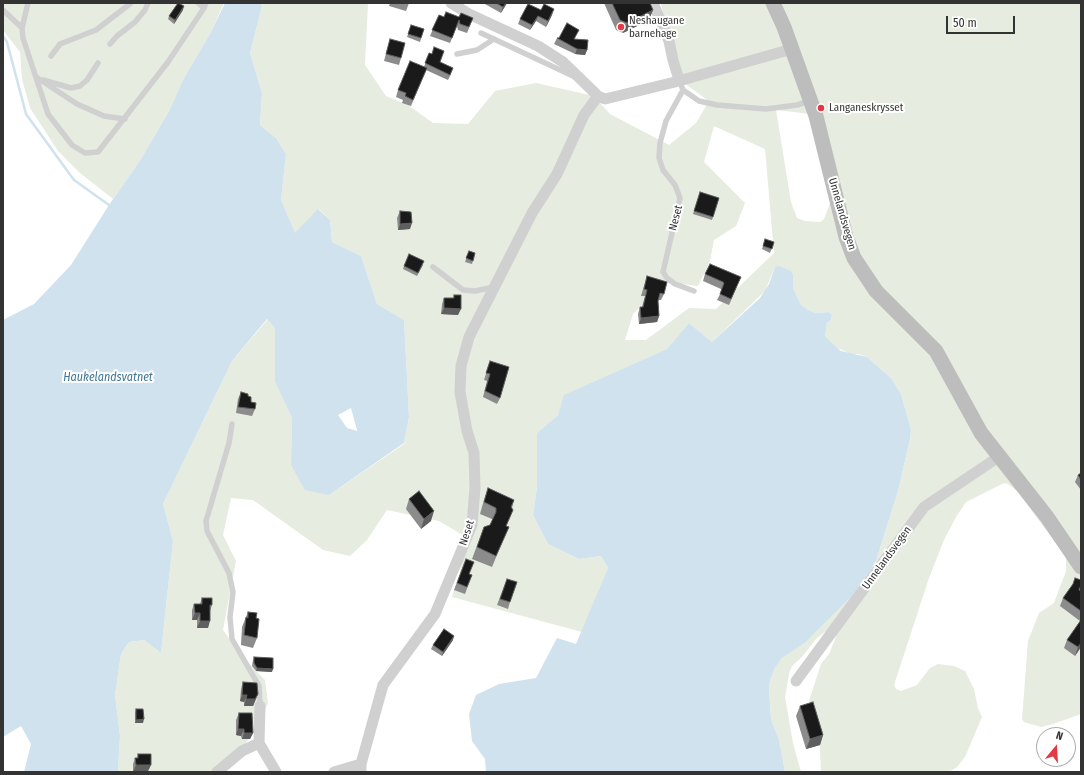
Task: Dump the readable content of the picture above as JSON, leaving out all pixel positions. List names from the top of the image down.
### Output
{
  "streets": {
    "main road": ["Unnelandsvegen"],
    "street": ["Neset"]
  },
  "water": ["Haukelandsvatnet"],
  "places": ["Neshaugane barnehage", "Langaneskrysset"],
  "scale_bar": "50 m",
  "north": "top"
}
